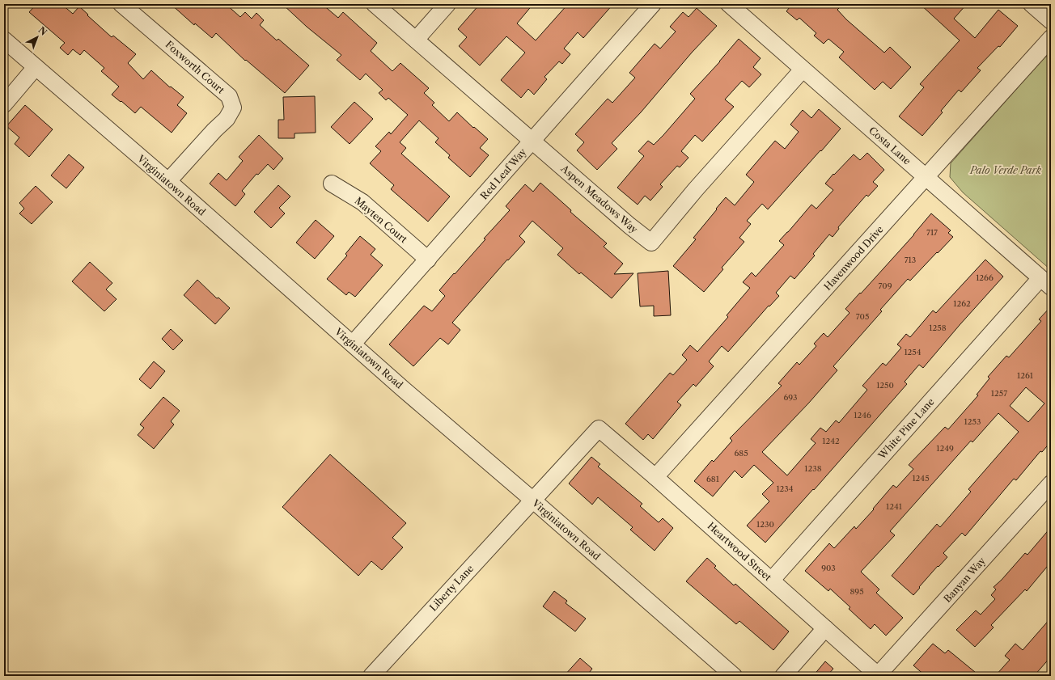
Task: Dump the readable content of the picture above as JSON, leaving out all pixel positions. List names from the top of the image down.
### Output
{
  "streets": {
    "street": [
      "Foxworth Court",
      "Costa Lane",
      "Red Leaf Way",
      "Virginiatown Road",
      "Aspen Meadows Way",
      "Mayten Court",
      "Havenwood Drive",
      "White Pine Lane",
      "Heartwood Street",
      "Banyan Way",
      "Liberty Lane"
    ]
  },
  "crossings": [
    ["Foxworth Court", "Virginiatown Road"],
    ["Costa Lane", "Aspen Meadows Way"],
    ["Costa Lane", "Havenwood Drive"],
    ["Costa Lane", "White Pine Lane"],
    ["Red Leaf Way", "Virginiatown Road"],
    ["Red Leaf Way", "Aspen Meadows Way"],
    ["Red Leaf Way", "Mayten Court"],
    ["Virginiatown Road", "Liberty Lane"],
    ["Havenwood Drive", "Heartwood Street"],
    ["White Pine Lane", "Heartwood Street"],
    ["Heartwood Street", "Banyan Way"],
    ["Heartwood Street", "Liberty Lane"]
  ],
  "parks": ["Palo Verde Park"],
  "house_numbers": [
    "717",
    "713",
    "1266",
    "709",
    "1262",
    "705",
    "1258",
    "1254",
    "1261",
    "1250",
    "1257",
    "693",
    "1246",
    "1253",
    "1242",
    "1249",
    "685",
    "1238",
    "1245",
    "681",
    "1234",
    "1241",
    "1230",
    "903",
    "895"
  ],
  "north": "top right"
}
